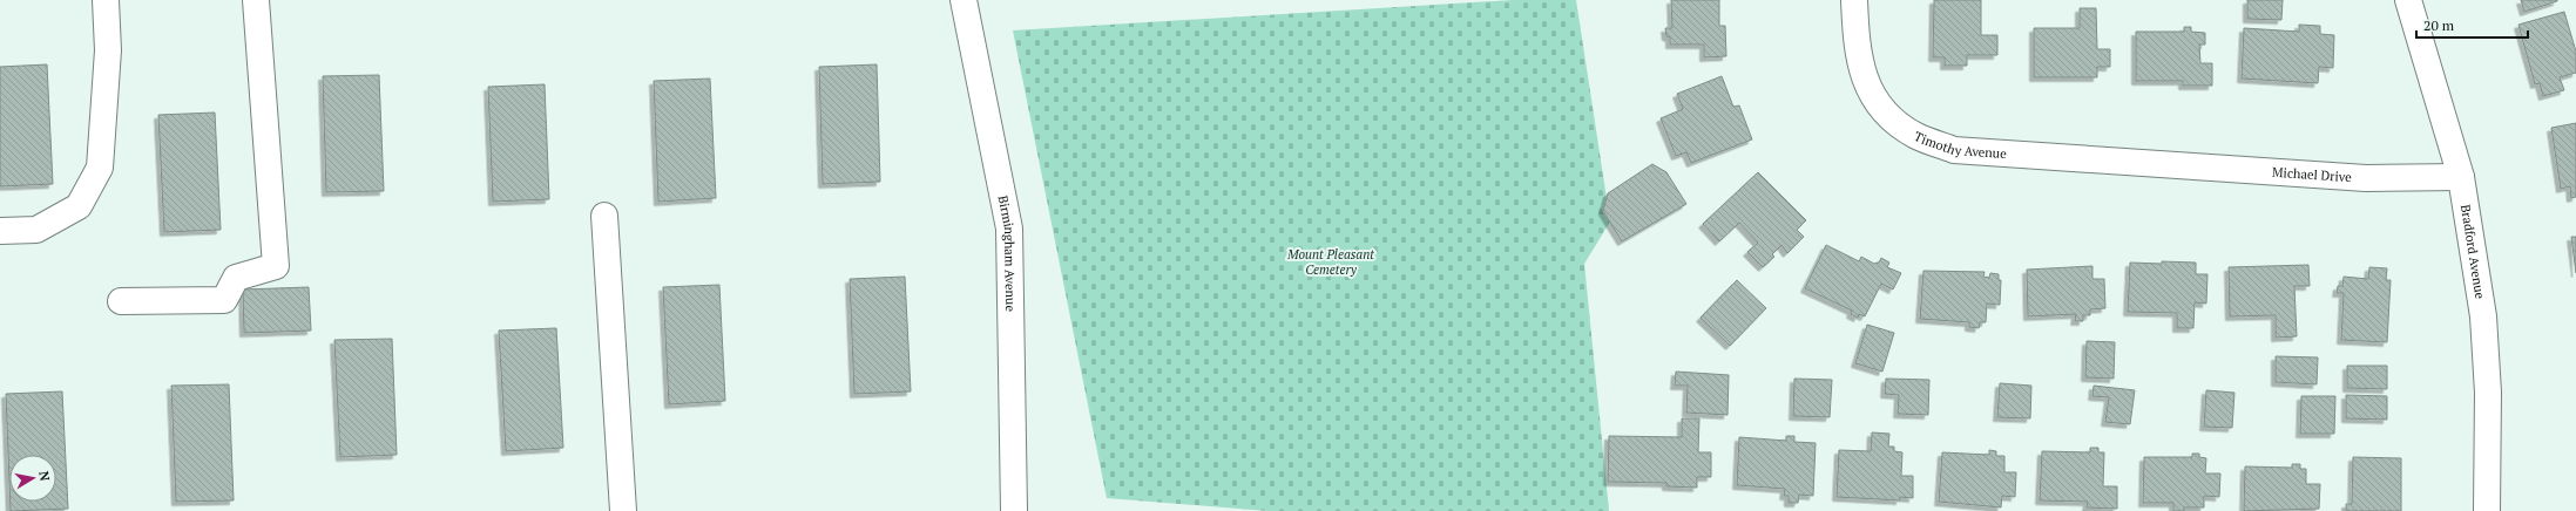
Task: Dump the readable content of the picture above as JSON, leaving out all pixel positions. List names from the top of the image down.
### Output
{
  "streets": {
    "street": [
      "Timothy Avenue",
      "Michael Drive",
      "Bradford Avenue",
      "Birmingham Avenue"
    ]
  },
  "crossings": [
    ["Timothy Avenue", "Michael Drive"],
    ["Michael Drive", "Bradford Avenue"]
  ],
  "parks": ["Mount Pleasant Cemetery"],
  "scale_bar": "20 m",
  "north": "right"
}
